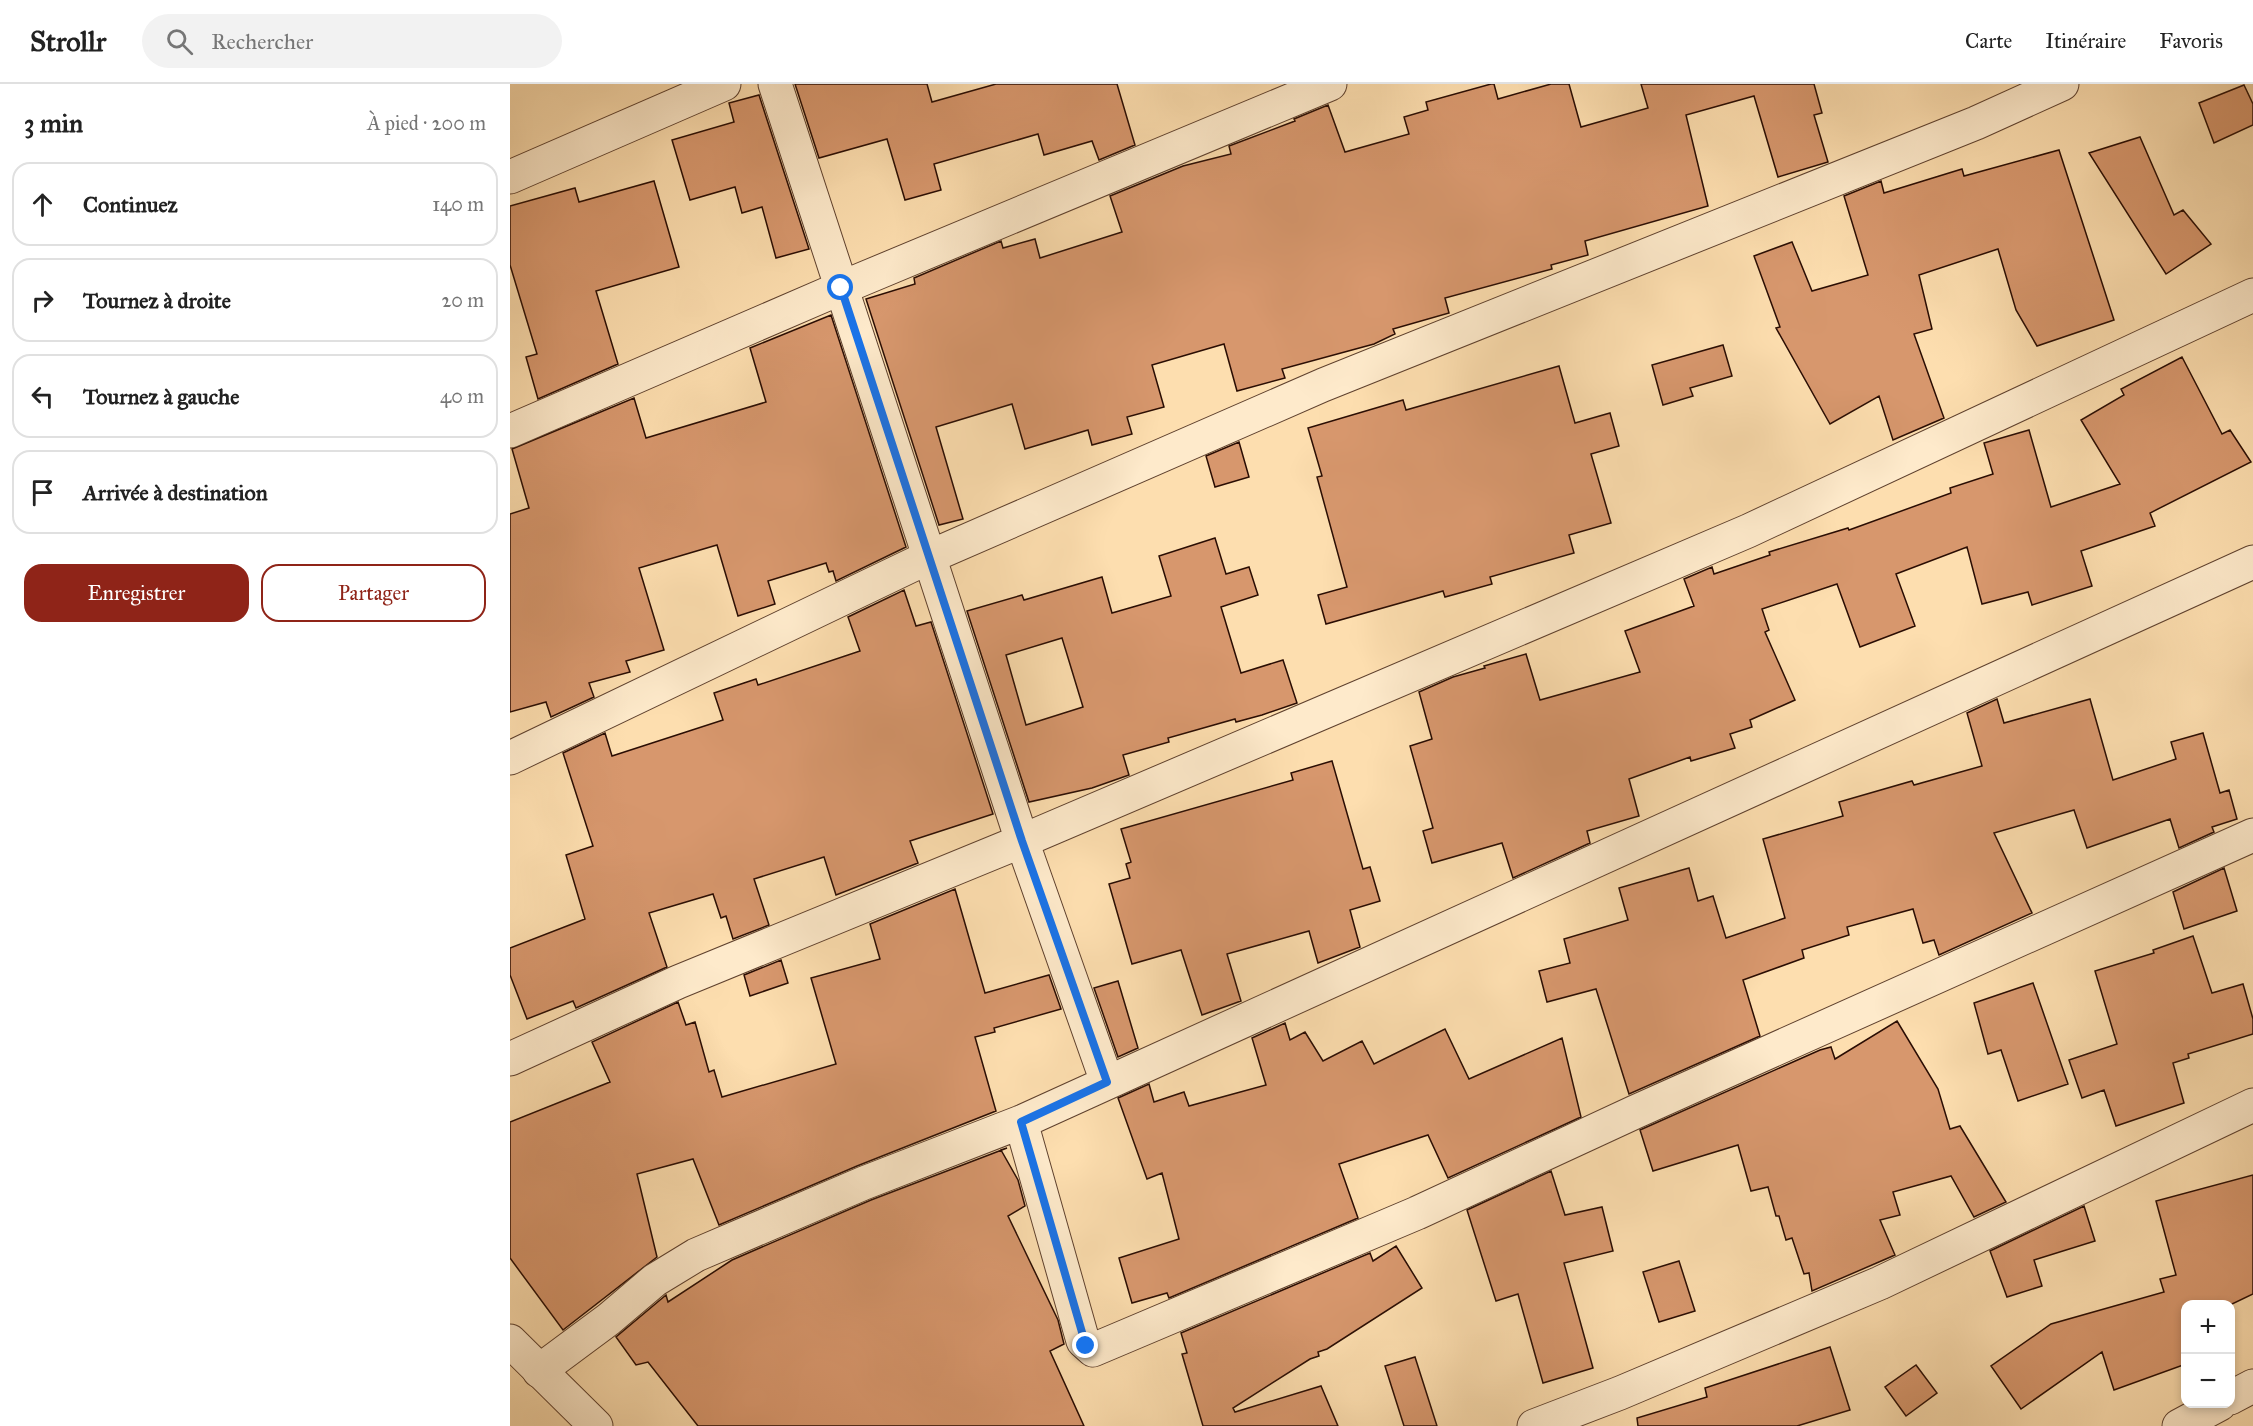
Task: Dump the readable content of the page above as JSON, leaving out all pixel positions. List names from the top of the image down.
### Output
{
  "page": {
    "header": "Strollr",
    "search": "Rechercher",
    "nav": ["Carte", "Itinéraire", "Favoris"],
    "heading": ["3 min", "À pied · 200 m"],
    "list": [
      ["Continuez", "140 m"],
      ["Tournez à droite", "20 m"],
      ["Tournez à gauche", "40 m"],
      "Arrivée à destination"
    ],
    "buttons": ["Enregistrer", "Partager"],
    "map_buttons": ["+", "−"]
  }
}
